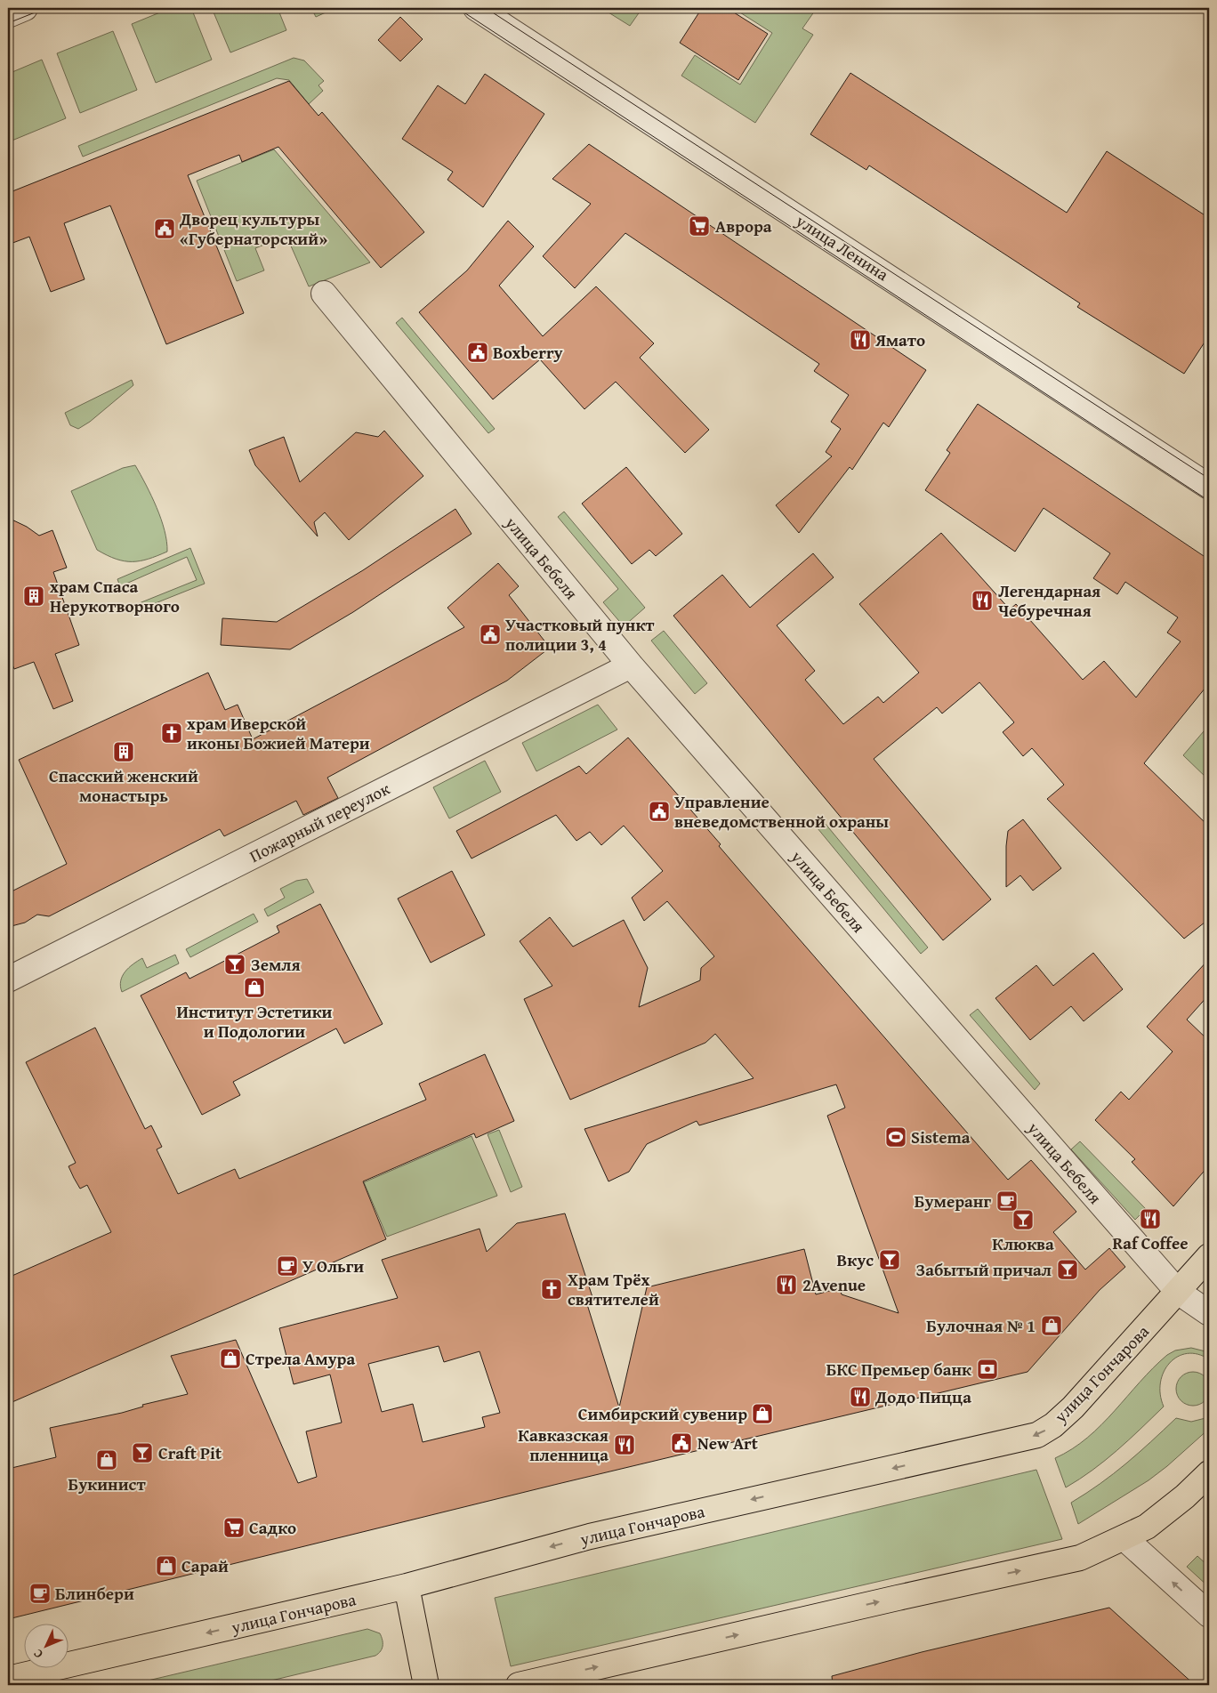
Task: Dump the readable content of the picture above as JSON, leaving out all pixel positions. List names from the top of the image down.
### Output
{
  "streets": {
    "main road": ["улица Гончарова"],
    "street": ["улица Ленина", "улица Бебеля", "Пожарный переулок"]
  },
  "crossings": [
    ["улица Бебеля", "Пожарный переулок"],
    ["улица Бебеля", "улица Гончарова"]
  ],
  "places": {
    "supermarket": ["Аврора", "Садко"],
    "public building": [
      "Дворец культуры «Губернаторский»",
      "Boxberry",
      "Участковый пункт полиции 3, 4",
      "Управление вневедомственной охраны",
      "New Art"
    ],
    "restaurant": [
      "Ямато",
      "Легендарная Чебуречная",
      "Raf Coffee",
      "2Avenue",
      "Додо Пицца",
      "Кавказская пленница"
    ],
    "building": ["xрам Спаса Нерукотворного", "Спасский женский монастырь"],
    "church": ["храм Иверской иконы Божией Матери", "Храм Трёх святителей"],
    "bar": [
      "Земля",
      "Клюква",
      "Вкус",
      "Забытый причал",
      "Craft Pit"
    ],
    "shop": [
      "Институт Эстетики и Подологии",
      "Булочная № 1",
      "Стрела Амура",
      "Симбирский сувенир",
      "Букинист",
      "Сарай"
    ],
    "sports": ["Sistema"],
    "cafe": ["Бумеранг", "У Ольги", "Блинбери"],
    "bank": ["БКС Премьер банк"]
  },
  "north": "bottom left"
}
